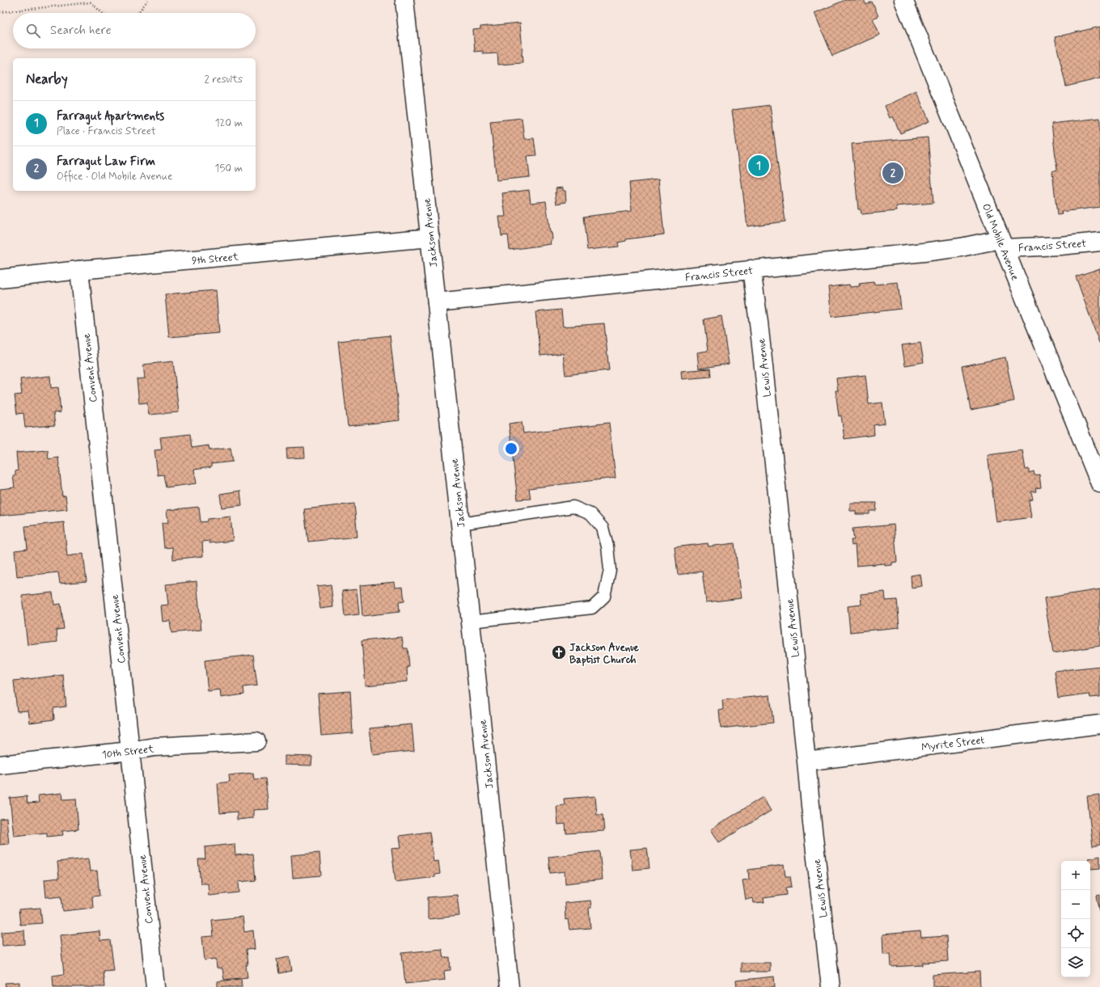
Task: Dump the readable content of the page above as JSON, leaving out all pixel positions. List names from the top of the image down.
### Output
{
  "streets": {
    "street": [
      "Jackson Avenue",
      "Old Mobile Avenue",
      "Francis Street",
      "9th Street",
      "Convent Avenue",
      "Lewis Avenue",
      "Myrite Street",
      "10th Street"
    ]
  },
  "crossings": [
    ["Jackson Avenue", "Francis Street"],
    ["Jackson Avenue", "9th Street"],
    ["Old Mobile Avenue", "Francis Street"],
    ["Francis Street", "Lewis Avenue"],
    ["9th Street", "Convent Avenue"],
    ["Convent Avenue", "10th Street"],
    ["Lewis Avenue", "Myrite Street"]
  ],
  "places": {
    "church": ["Jackson Avenue Baptist Church"]
  },
  "page": {
    "search": "Search here",
    "heading": ["Nearby", "2 results"],
    "list": [
      {
        "mark": "1",
        "name": "Farragut Apartments",
        "note": "Place · Francis Street",
        "value": "120 m"
      },
      {
        "mark": "2",
        "name": "Farragut Law Firm",
        "note": "Office · Old Mobile Avenue",
        "value": "150 m"
      }
    ],
    "pins": ["1", "2"],
    "map_buttons": ["+", "−"]
  }
}
